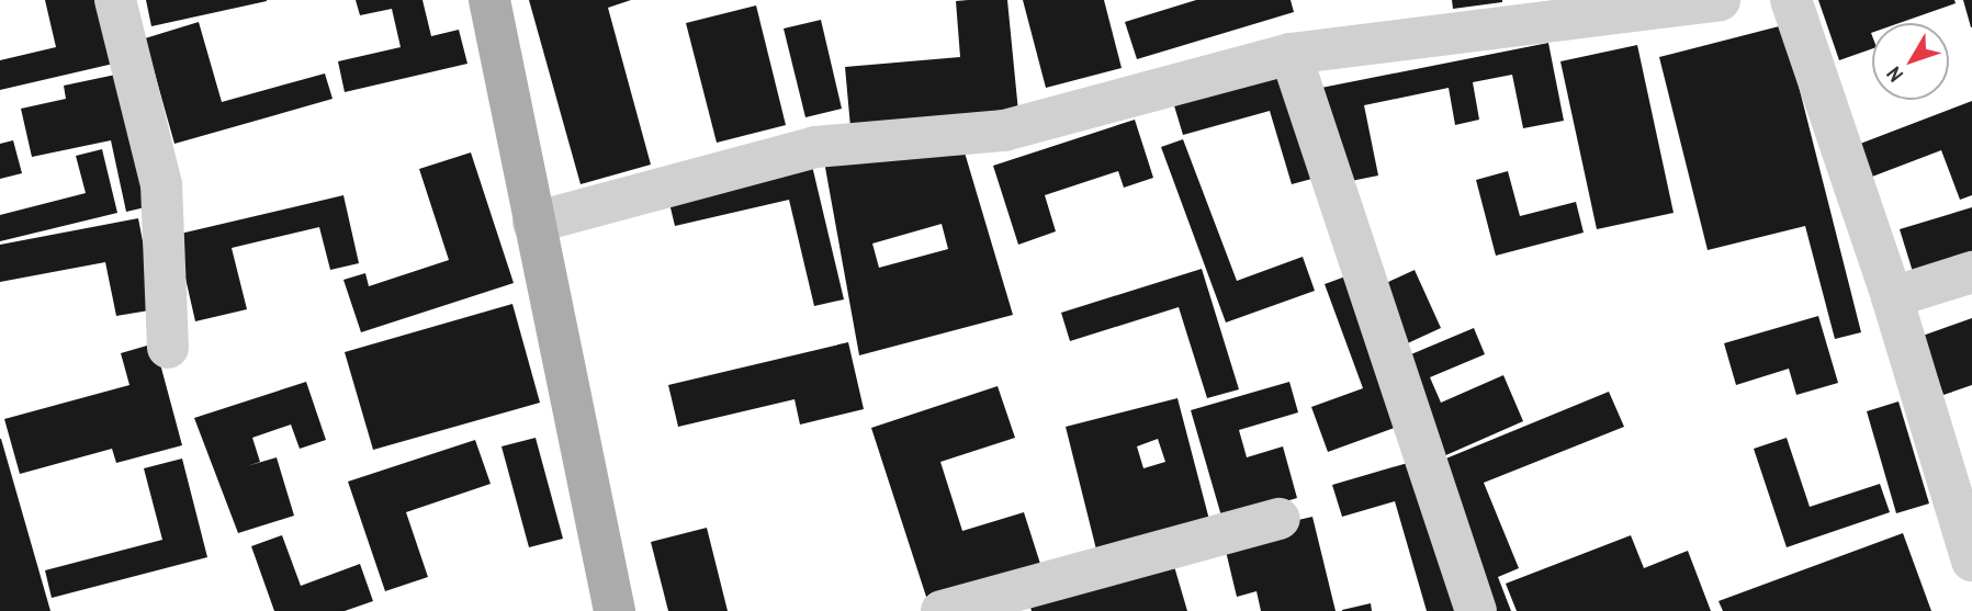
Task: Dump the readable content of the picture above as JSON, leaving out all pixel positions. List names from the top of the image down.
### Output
{
  "north": "bottom left"
}
